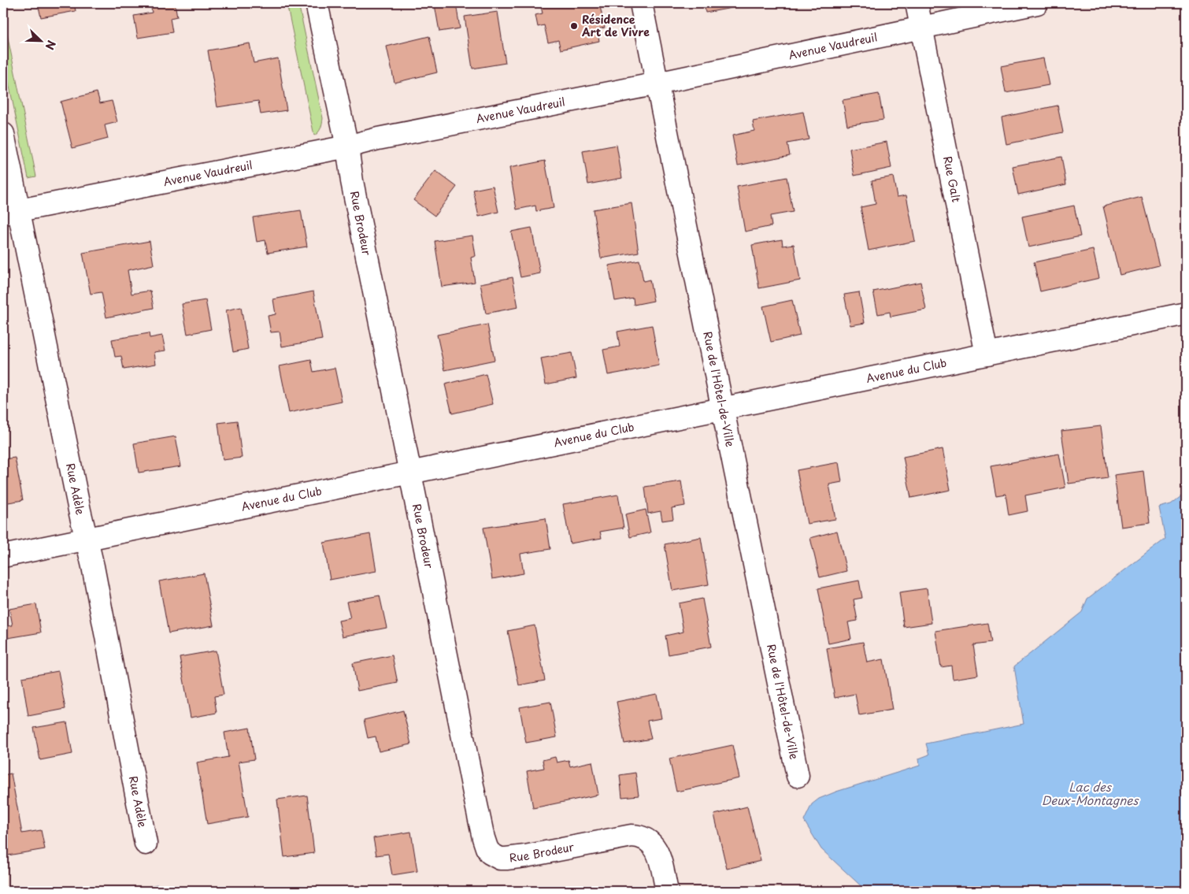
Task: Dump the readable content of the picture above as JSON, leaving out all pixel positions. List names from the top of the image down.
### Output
{
  "streets": {
    "street": [
      "Avenue Vaudreuil",
      "Rue Galt",
      "Rue Brodeur",
      "Avenue du Club",
      "Rue de l'Hôtel-de-Ville",
      "Rue Adèle"
    ]
  },
  "crossings": [
    ["Avenue Vaudreuil", "Rue Galt"],
    ["Avenue Vaudreuil", "Rue Brodeur"],
    ["Avenue Vaudreuil", "Rue de l'Hôtel-de-Ville"],
    ["Avenue Vaudreuil", "Rue Adèle"],
    ["Rue Galt", "Avenue du Club"],
    ["Rue Brodeur", "Avenue du Club"],
    ["Avenue du Club", "Rue de l'Hôtel-de-Ville"],
    ["Avenue du Club", "Rue Adèle"]
  ],
  "water": ["Lac des Deux-Montagnes"],
  "places": ["Résidence Art de Vivre"],
  "north": "bottom right"
}
